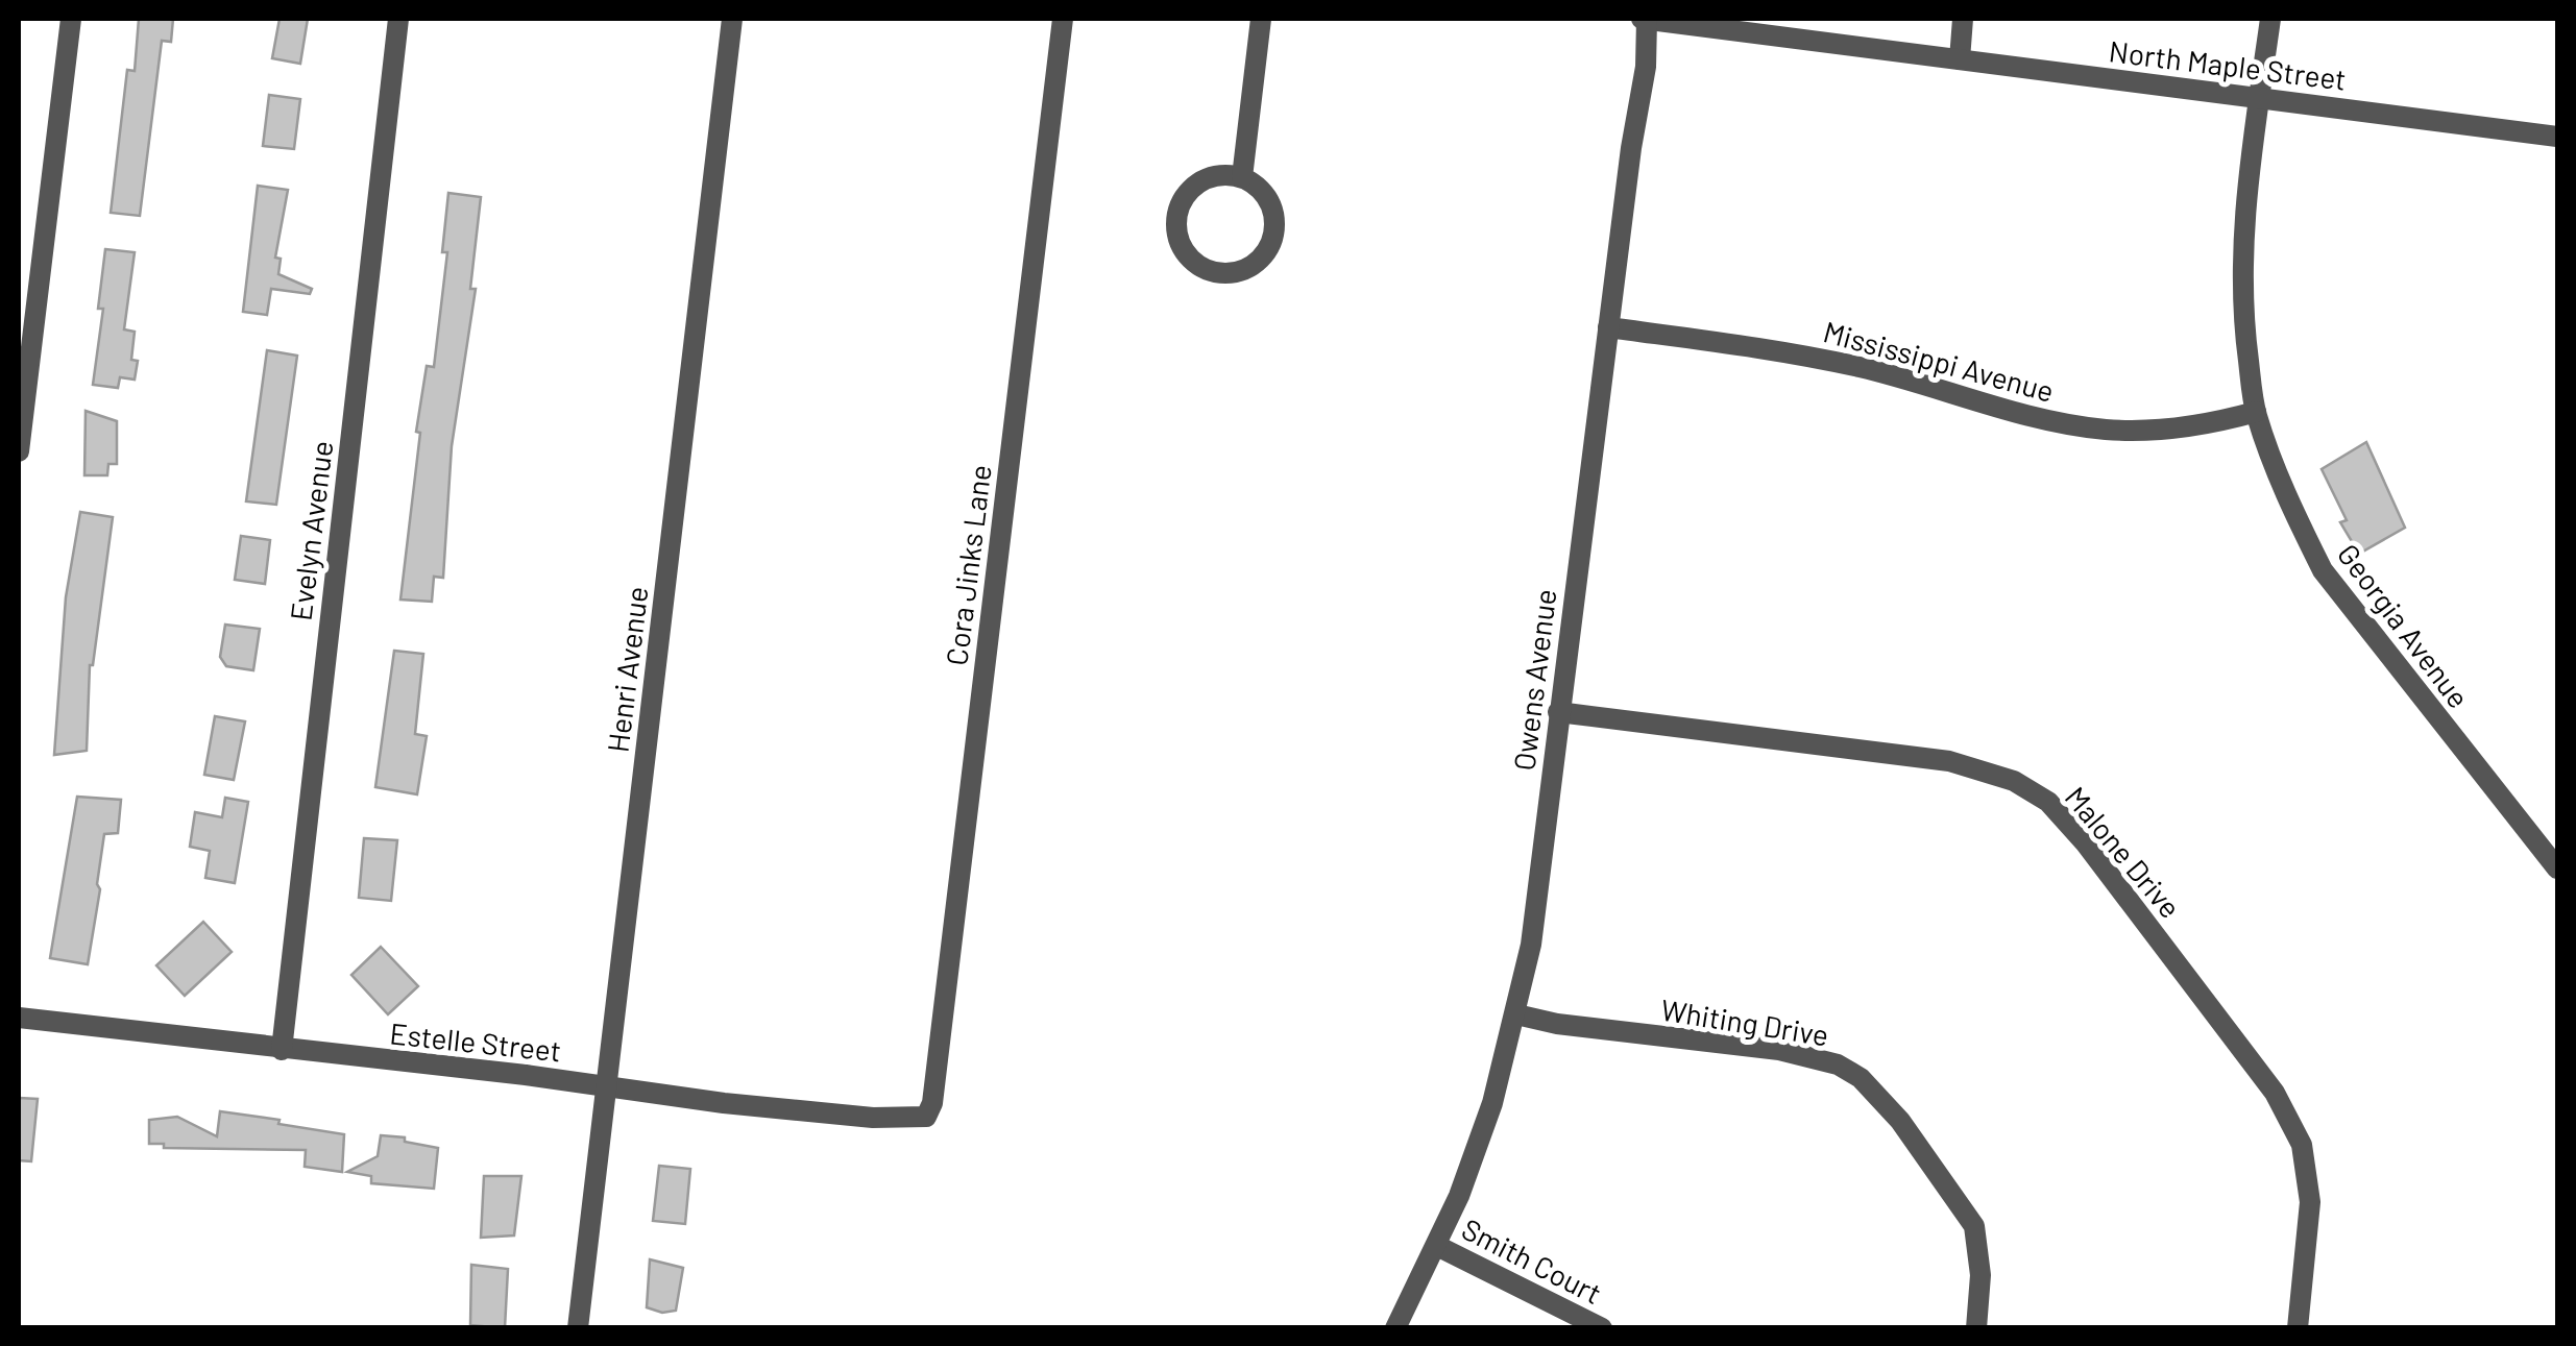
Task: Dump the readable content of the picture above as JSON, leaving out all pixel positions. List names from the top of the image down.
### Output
{
  "streets": {
    "street": [
      "North Maple Street",
      "Mississippi Avenue",
      "Evelyn Avenue",
      "Cora Jinks Lane",
      "Georgia Avenue",
      "Henri Avenue",
      "Owens Avenue",
      "Malone Drive",
      "Whiting Drive",
      "Estelle Street",
      "Smith Court"
    ]
  },
  "crossings": [
    ["North Maple Street", "Georgia Avenue"],
    ["North Maple Street", "Owens Avenue"],
    ["Mississippi Avenue", "Georgia Avenue"],
    ["Mississippi Avenue", "Owens Avenue"],
    ["Evelyn Avenue", "Estelle Street"],
    ["Cora Jinks Lane", "Estelle Street"],
    ["Henri Avenue", "Estelle Street"],
    ["Owens Avenue", "Malone Drive"],
    ["Owens Avenue", "Whiting Drive"],
    ["Owens Avenue", "Smith Court"]
  ]
}
